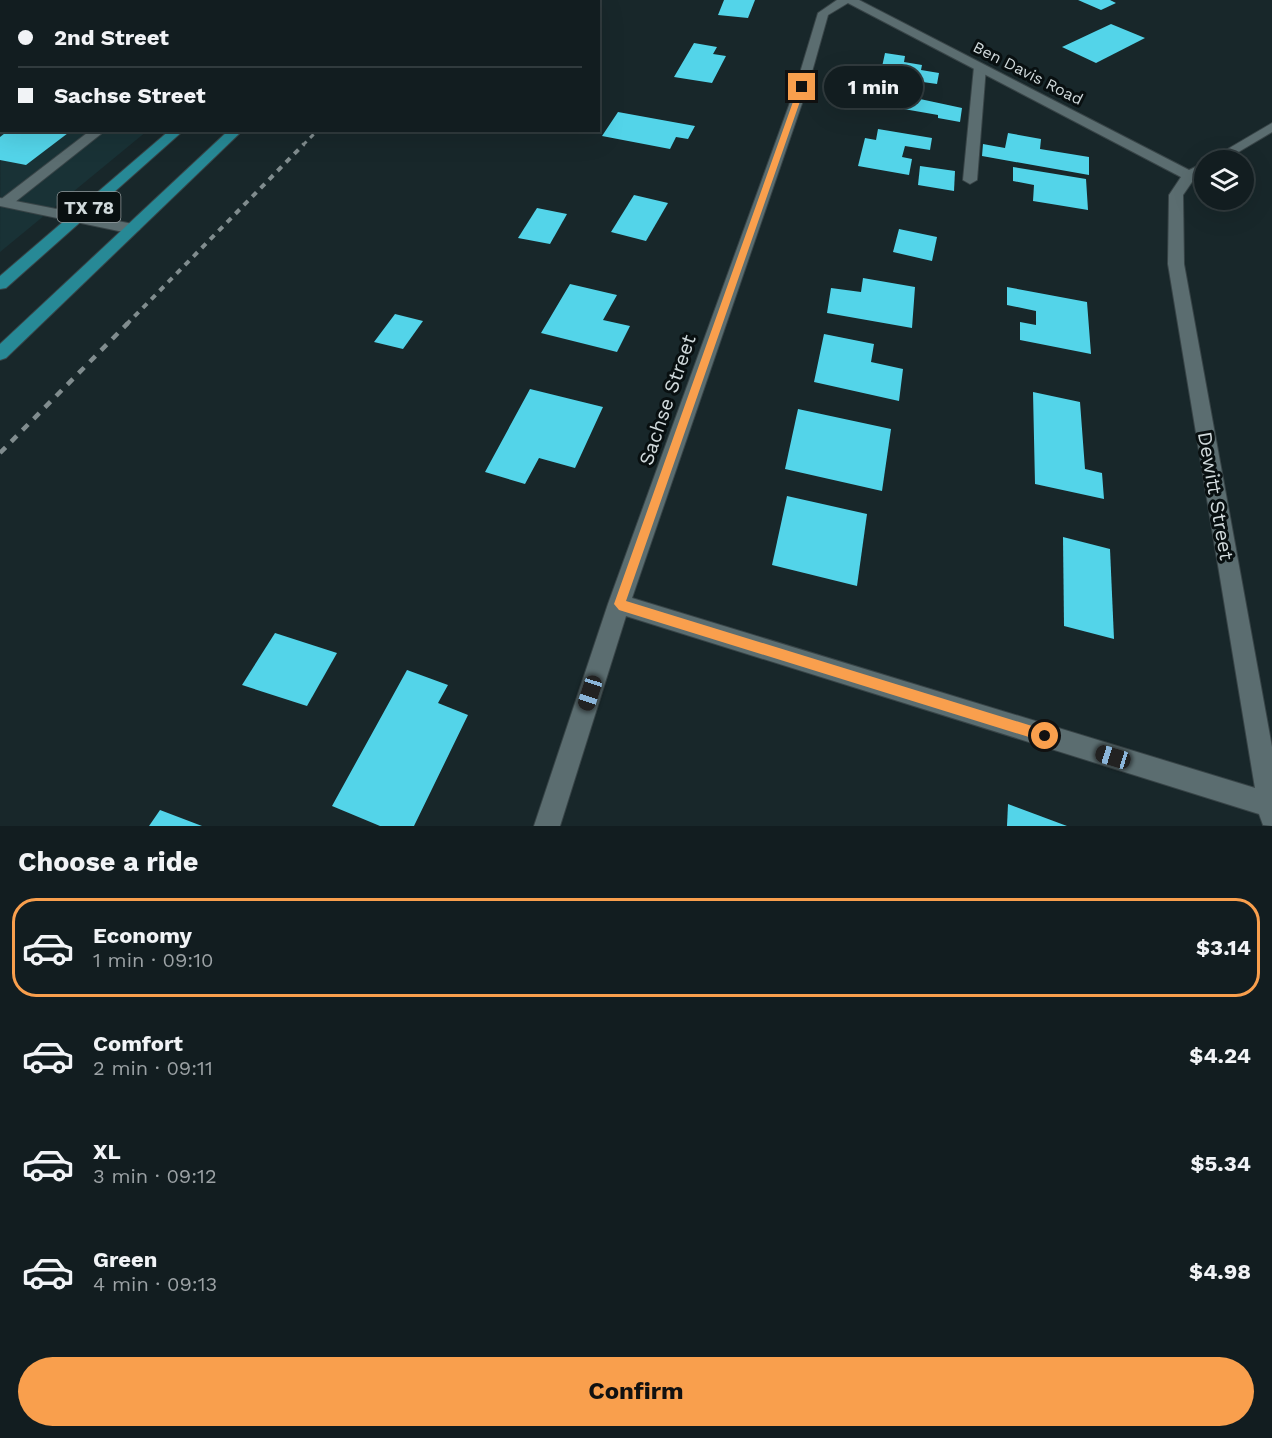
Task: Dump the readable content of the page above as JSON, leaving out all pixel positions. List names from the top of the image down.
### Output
{
  "streets": {
    "main road": ["TX 78"],
    "street": ["Ben Davis Road", "Sachse Street", "Dewitt Street"]
  },
  "page": {
    "banner": ["2nd Street", "Sachse Street"],
    "bubble": "1 min",
    "heading": "Choose a ride",
    "list": [
      {
        "name": "Economy",
        "note": "1 min · 09:10",
        "value": "$3.14"
      },
      {
        "name": "Comfort",
        "note": "2 min · 09:11",
        "value": "$4.24"
      },
      {
        "name": "XL",
        "note": "3 min · 09:12",
        "value": "$5.34"
      },
      {
        "name": "Green",
        "note": "4 min · 09:13",
        "value": "$4.98"
      }
    ],
    "buttons": "Confirm"
  }
}
